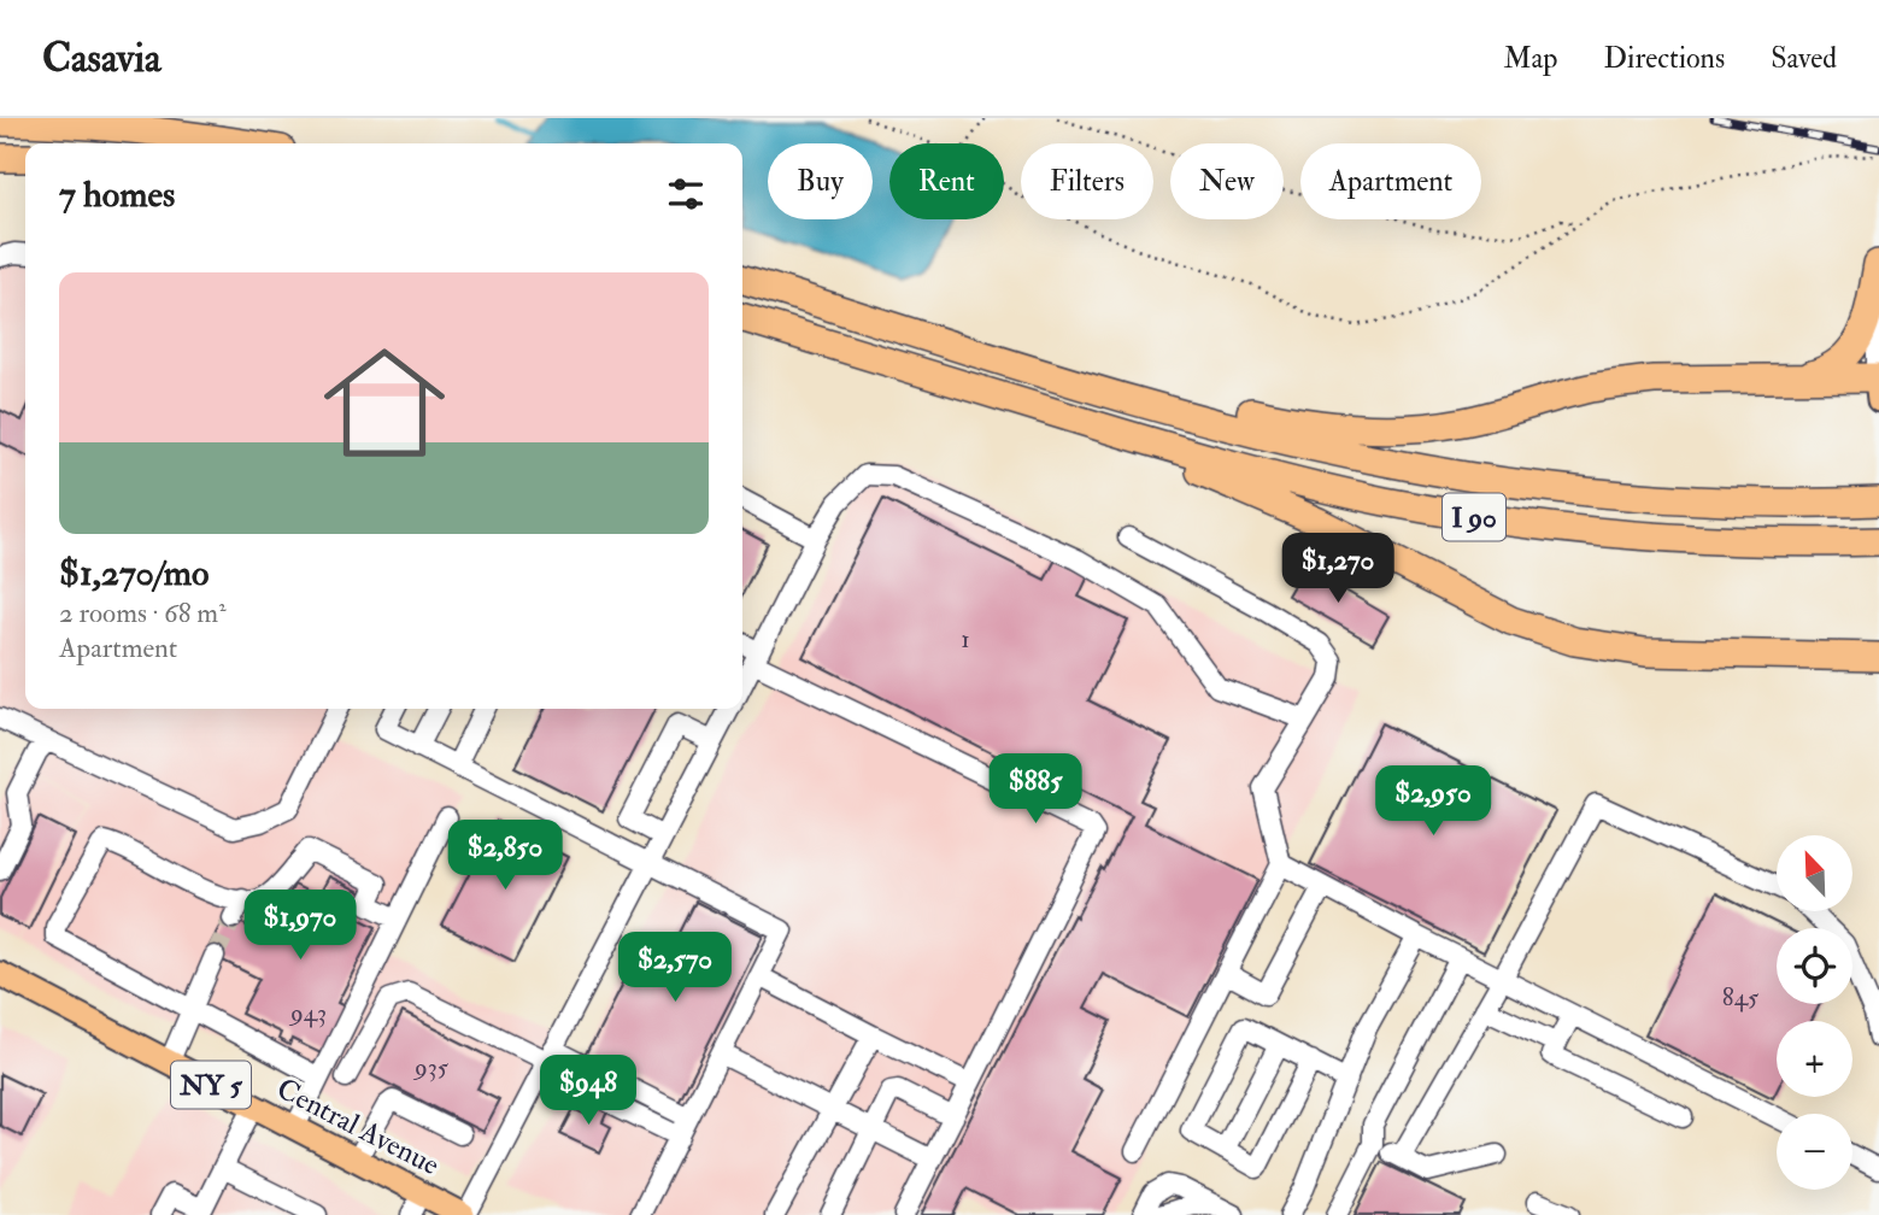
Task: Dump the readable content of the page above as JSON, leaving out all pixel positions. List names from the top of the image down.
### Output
{
  "streets": {
    "highway": ["I 90"],
    "main road": ["NY 5", "Central Avenue"]
  },
  "house_numbers": [
    "1",
    "845",
    "943",
    "935"
  ],
  "north": "top left",
  "page": {
    "header": "Casavia",
    "nav": ["Map", "Directions", "Saved"],
    "chip": [
      "Buy",
      "Rent",
      "Filters",
      "New",
      "Apartment"
    ],
    "heading": "7 homes",
    "list": [
      {
        "name": "$1,270/mo",
        "note": "2 rooms · 68 m² · Apartment"
      }
    ],
    "price": [
      "$1,270",
      "$885",
      "$2,950",
      "$2,850",
      "$1,970",
      "$2,570",
      "$948"
    ],
    "map_buttons": ["+", "−"]
  }
}
